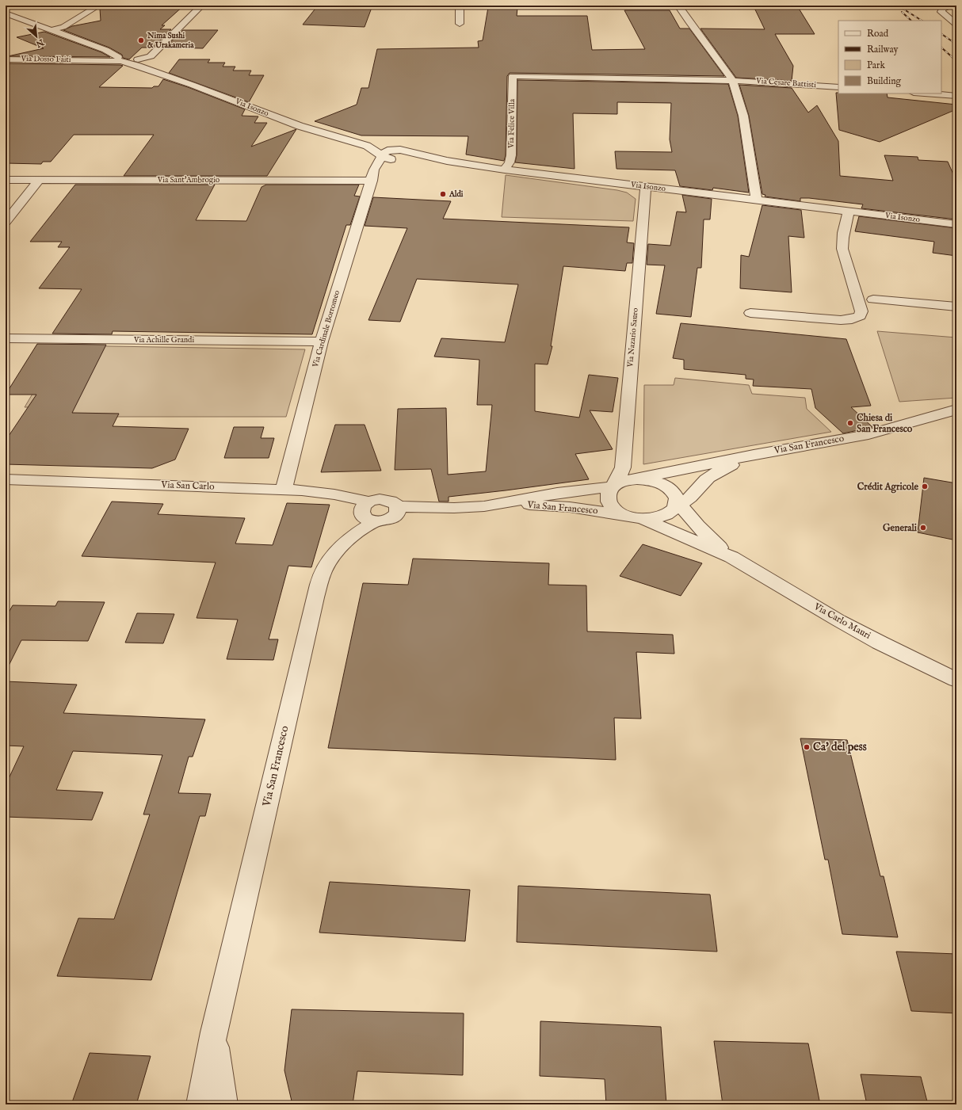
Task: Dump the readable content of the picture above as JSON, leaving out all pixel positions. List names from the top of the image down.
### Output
{
  "streets": {
    "street": [
      "Via Dosso Faiti",
      "Via Cesare Battisti",
      "Via Isonzo",
      "Via Felice Villa",
      "Via Sant'Ambrogio",
      "Via Cardinale Borromeo",
      "Via Nazario Sauro",
      "Via Achille Grandi",
      "Via San Francesco",
      "Via San Carlo",
      "Via Carlo Mauri"
    ]
  },
  "crossings": [
    ["Via Dosso Faiti", "Via Isonzo"],
    ["Via Cesare Battisti", "Via Felice Villa"],
    ["Via Isonzo", "Via Felice Villa"],
    ["Via Isonzo", "Via Cardinale Borromeo"],
    ["Via Isonzo", "Via Nazario Sauro"],
    ["Via Sant'Ambrogio", "Via Cardinale Borromeo"],
    ["Via Cardinale Borromeo", "Via Achille Grandi"],
    ["Via Cardinale Borromeo", "Via San Carlo"],
    ["Via Nazario Sauro", "Via San Francesco"],
    ["Via Nazario Sauro", "Via Carlo Mauri"],
    ["Via San Francesco", "Via San Carlo"],
    ["Via San Francesco", "Via Carlo Mauri"]
  ],
  "places": [
    "Nima Sushi & Urakameria",
    "Aldi",
    "Chiesa di San Francesco",
    "Crédit Agricole",
    "Generali",
    "Ca' del pess"
  ],
  "legend": [
    "Road",
    "Railway",
    "Park",
    "Building"
  ],
  "north": "bottom right"
}
